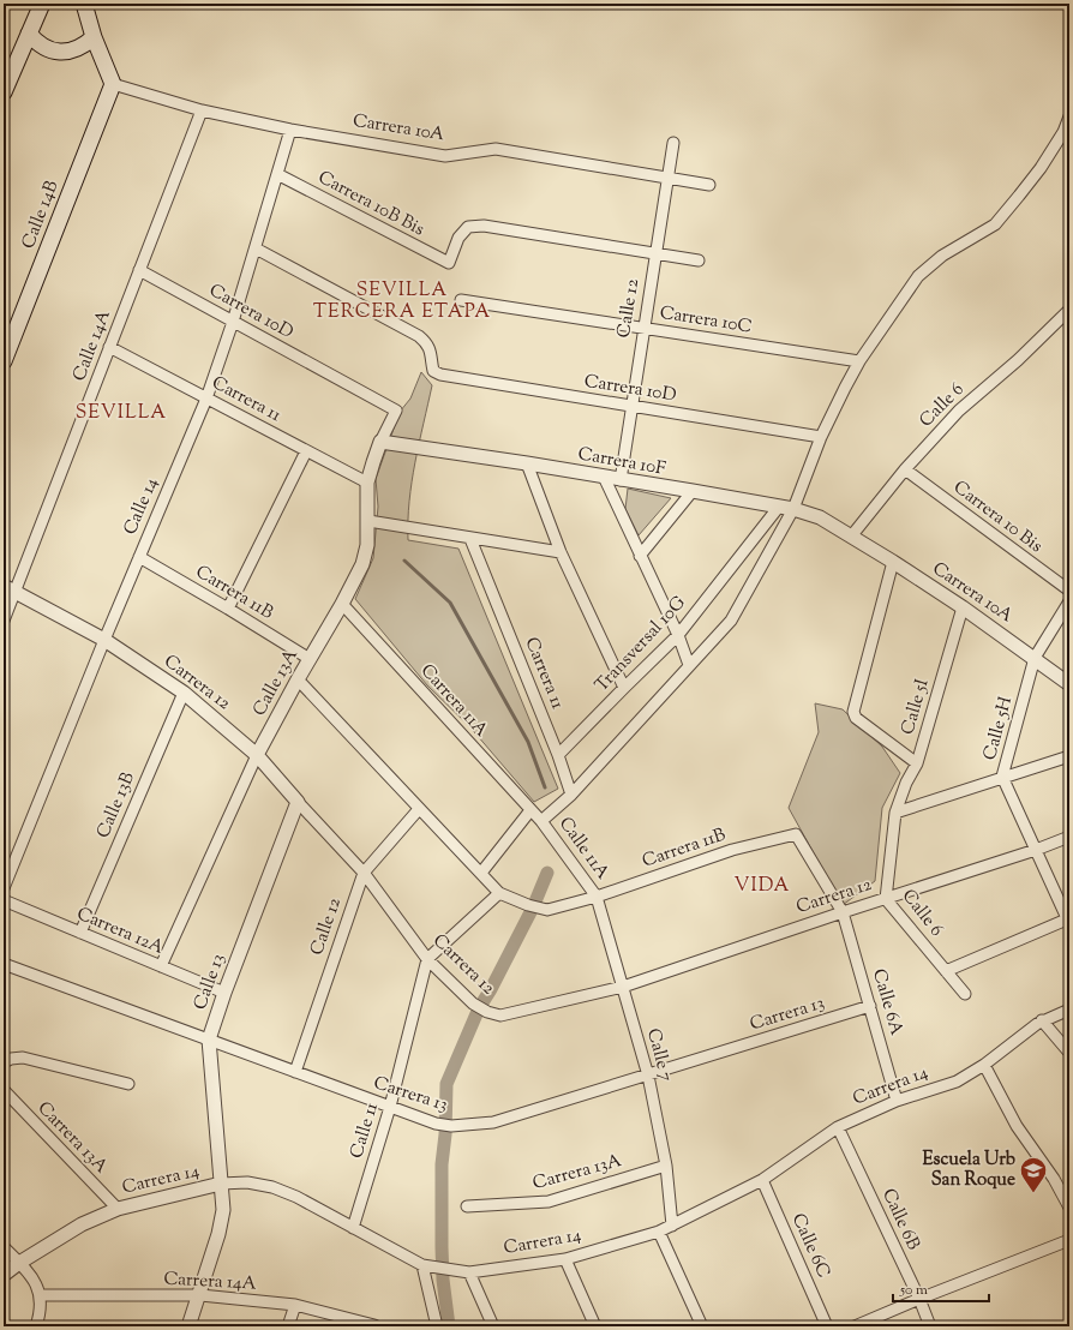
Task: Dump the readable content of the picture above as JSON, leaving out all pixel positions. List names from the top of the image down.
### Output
{
  "streets": {
    "main road": ["Calle 14B"],
    "street": [
      "Carrera 10A",
      "Carrera 10B Bis",
      "Calle 12",
      "Carrera 10D",
      "Carrera 10C",
      "Calle 14A",
      "Carrera 11",
      "Calle 6",
      "Carrera 10F",
      "Calle 14",
      "Carrera 10 Bis",
      "Carrera 11B",
      "Transversal 10G",
      "Carrera 12",
      "Calle 13A",
      "Carrera 11A",
      "Calle 5I",
      "Calle 5H",
      "Calle 13B",
      "Calle 11A",
      "Carrera 12A",
      "Calle 13",
      "Calle 6A",
      "Carrera 13",
      "Calle 7",
      "Carrera 14",
      "Calle 11",
      "Carrera 13A",
      "Calle 6B",
      "Calle 6C",
      "Carrera 14A"
    ]
  },
  "crossings": [
    ["Carrera 10A", "Calle 14B"],
    ["Carrera 10A", "Calle 12"],
    ["Carrera 10A", "Calle 14A"],
    ["Carrera 10A", "Calle 6"],
    ["Carrera 10A", "Carrera 10F"],
    ["Carrera 10A", "Calle 14"],
    ["Carrera 10A", "Calle 5I"],
    ["Carrera 10A", "Calle 5H"],
    ["Carrera 10B Bis", "Calle 12"],
    ["Carrera 10B Bis", "Calle 14"],
    ["Calle 12", "Carrera 10D"],
    ["Calle 12", "Carrera 10C"],
    ["Calle 12", "Carrera 10F"],
    ["Calle 12", "Carrera 11B"],
    ["Calle 12", "Carrera 12"],
    ["Calle 12", "Carrera 13"],
    ["Carrera 10D", "Calle 14A"],
    ["Carrera 10D", "Calle 14"],
    ["Carrera 10D", "Calle 13A"],
    ["Calle 14A", "Carrera 11"],
    ["Calle 14A", "Carrera 12"],
    ["Carrera 11", "Calle 14"],
    ["Carrera 11", "Transversal 10G"],
    ["Carrera 11", "Calle 13A"],
    ["Calle 6", "Carrera 10F"],
    ["Calle 6", "Carrera 10 Bis"],
    ["Calle 6", "Carrera 12"],
    ["Calle 6", "Calle 5I"],
    ["Carrera 10F", "Transversal 10G"],
    ["Carrera 10F", "Calle 13A"],
    ["Calle 14", "Carrera 11B"],
    ["Calle 14", "Carrera 12"],
    ["Carrera 11B", "Carrera 12"],
    ["Carrera 11B", "Calle 13A"],
    ["Carrera 11B", "Calle 11A"],
    ["Carrera 11B", "Calle 6A"],
    ["Carrera 11B", "Calle 7"],
    ["Carrera 12", "Calle 13A"],
    ["Carrera 12", "Calle 5H"],
    ["Carrera 12", "Calle 13B"],
    ["Carrera 12", "Calle 13"],
    ["Carrera 12", "Calle 6A"],
    ["Carrera 12", "Calle 7"],
    ["Carrera 12", "Calle 11"],
    ["Calle 13A", "Carrera 11A"],
    ["Calle 13A", "Carrera 12A"],
    ["Carrera 11A", "Calle 11A"],
    ["Calle 13B", "Carrera 12A"],
    ["Calle 11A", "Calle 7"],
    ["Carrera 12A", "Calle 13"],
    ["Calle 13", "Carrera 13"],
    ["Calle 13", "Carrera 14"],
    ["Calle 6A", "Carrera 13"],
    ["Calle 6A", "Carrera 14"],
    ["Carrera 13", "Calle 7"],
    ["Carrera 13", "Calle 11"],
    ["Calle 7", "Carrera 14"],
    ["Calle 7", "Carrera 13A"],
    ["Carrera 14", "Calle 11"],
    ["Carrera 14", "Carrera 13A"],
    ["Carrera 14", "Calle 6B"],
    ["Carrera 14", "Calle 6C"]
  ],
  "districts": ["SEVILLA TERCERA ETAPA", "SEVILLA", "VIDA"],
  "places": {
    "school or university": ["Escuela Urb San Roque"]
  },
  "scale_bar": "50 m"
}
